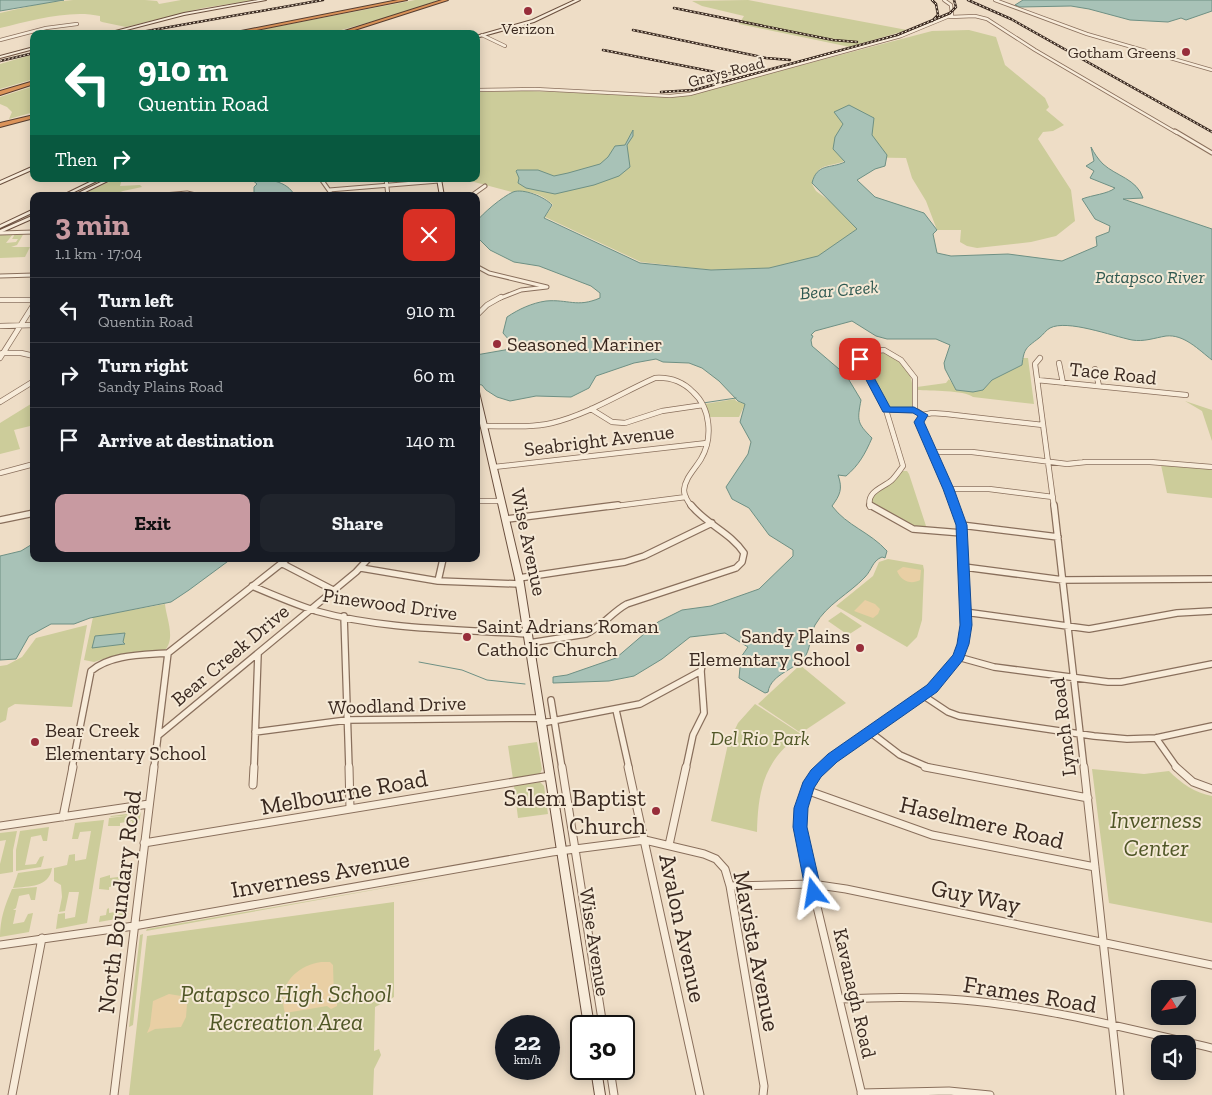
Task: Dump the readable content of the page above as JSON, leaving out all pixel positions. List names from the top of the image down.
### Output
{
  "streets": {
    "main road": ["Wise Avenue"],
    "street": [
      "Grays Road",
      "Tace Road",
      "Seabright Avenue",
      "Pinewood Drive",
      "Bear Creek Drive",
      "Woodland Drive",
      "Lynch Road",
      "Melbourne Road",
      "Haselmere Road",
      "Inverness Avenue",
      "Guy Way",
      "North Boundary Road",
      "Avalon Avenue",
      "Mavista Avenue",
      "Kavanagh Road",
      "Frames Road"
    ]
  },
  "crossings": [
    ["Tace Road", "Lynch Road"],
    ["Seabright Avenue", "Wise Avenue"],
    ["Wise Avenue", "Pinewood Drive"],
    ["Wise Avenue", "Woodland Drive"],
    ["Wise Avenue", "Melbourne Road"],
    ["Wise Avenue", "Inverness Avenue"],
    ["Pinewood Drive", "Bear Creek Drive"],
    ["Bear Creek Drive", "North Boundary Road"],
    ["Woodland Drive", "Avalon Avenue"],
    ["Lynch Road", "Haselmere Road"],
    ["Lynch Road", "Guy Way"],
    ["Lynch Road", "Frames Road"],
    ["Melbourne Road", "North Boundary Road"],
    ["Haselmere Road", "Kavanagh Road"],
    ["Inverness Avenue", "North Boundary Road"],
    ["Inverness Avenue", "Avalon Avenue"],
    ["Inverness Avenue", "Mavista Avenue"],
    ["Guy Way", "Mavista Avenue"],
    ["Guy Way", "Kavanagh Road"],
    ["Avalon Avenue", "Mavista Avenue"],
    ["Kavanagh Road", "Frames Road"]
  ],
  "water": ["Patapsco River", "Bear Creek"],
  "parks": ["Del Rio Park", "Inverness Center", "Patapsco High School Recreation Area"],
  "places": [
    "Verizon",
    "Gotham Greens",
    "Seasoned Mariner",
    "Saint Adrians Roman Catholic Church",
    "Sandy Plains Elementary School",
    "Bear Creek Elementary School",
    "Salem Baptist Church"
  ],
  "north": "bottom left",
  "page": {
    "turn": ["910 m", "Quentin Road"],
    "then": "Then",
    "heading": ["3 min", "1.1 km · 17:04"],
    "list": [
      {
        "name": "Turn left",
        "note": "Quentin Road",
        "value": "910 m"
      },
      {
        "name": "Turn right",
        "note": "Sandy Plains Road",
        "value": "60 m"
      },
      {
        "name": "Arrive at destination",
        "value": "140 m"
      }
    ],
    "buttons": ["Exit", "Share"],
    "speed": "22 km/h",
    "limit": "30"
  }
}
